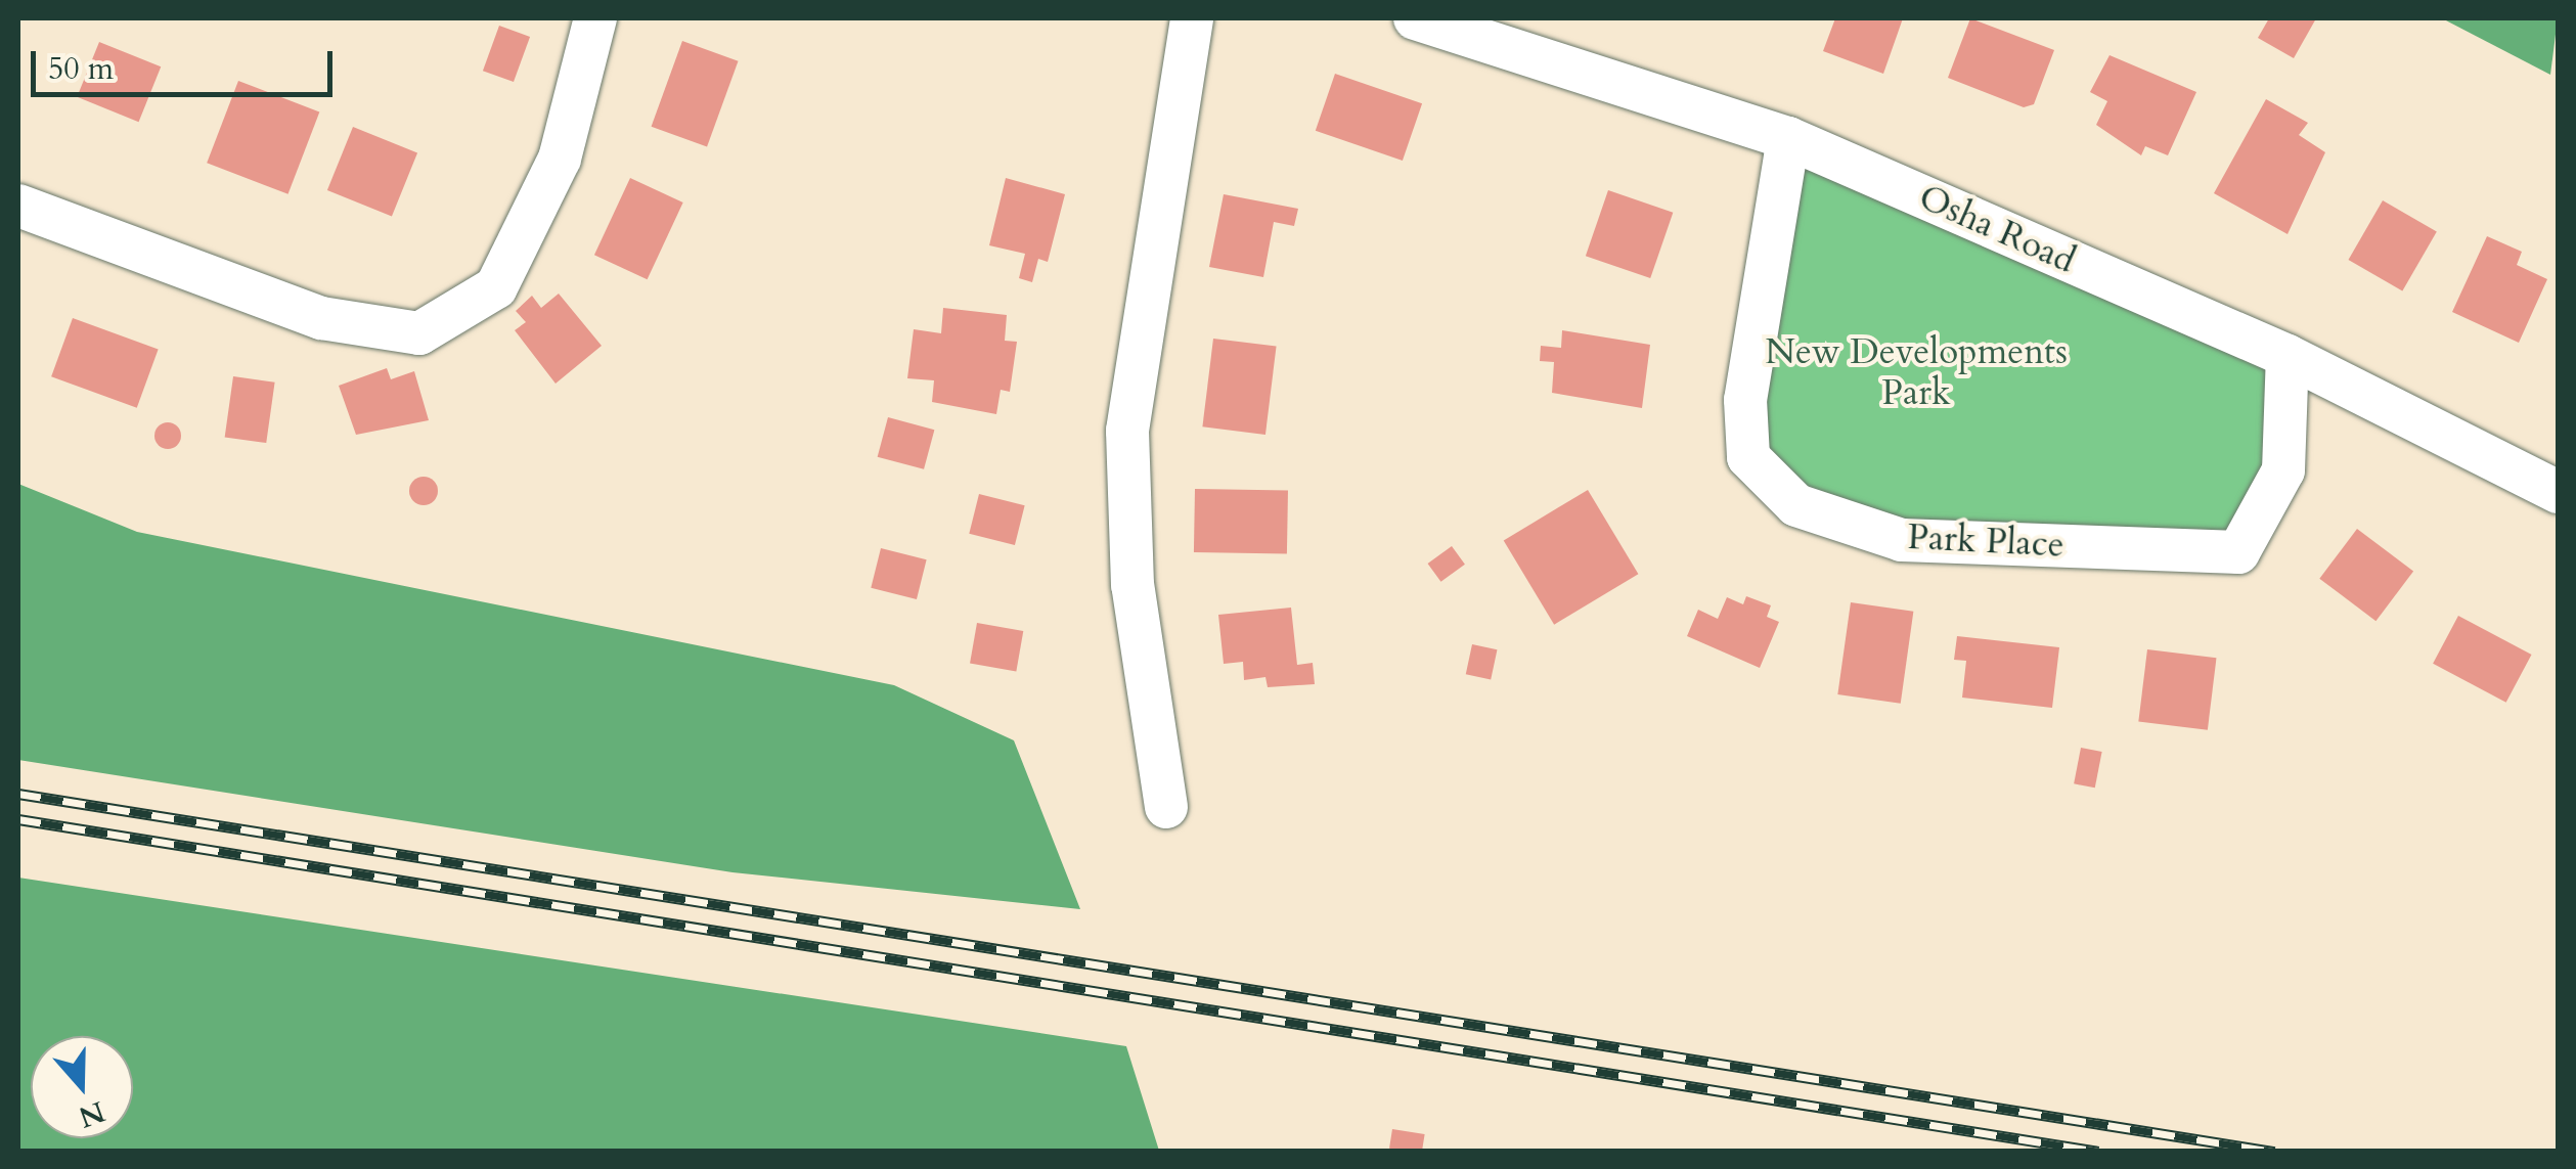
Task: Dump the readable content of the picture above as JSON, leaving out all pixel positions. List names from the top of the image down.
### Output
{
  "streets": {
    "street": ["Osha Road", "Park Place"]
  },
  "crossings": [
    ["Osha Road", "Park Place"]
  ],
  "parks": ["New Developments Park"],
  "scale_bar": "50 m",
  "north": "bottom"
}
